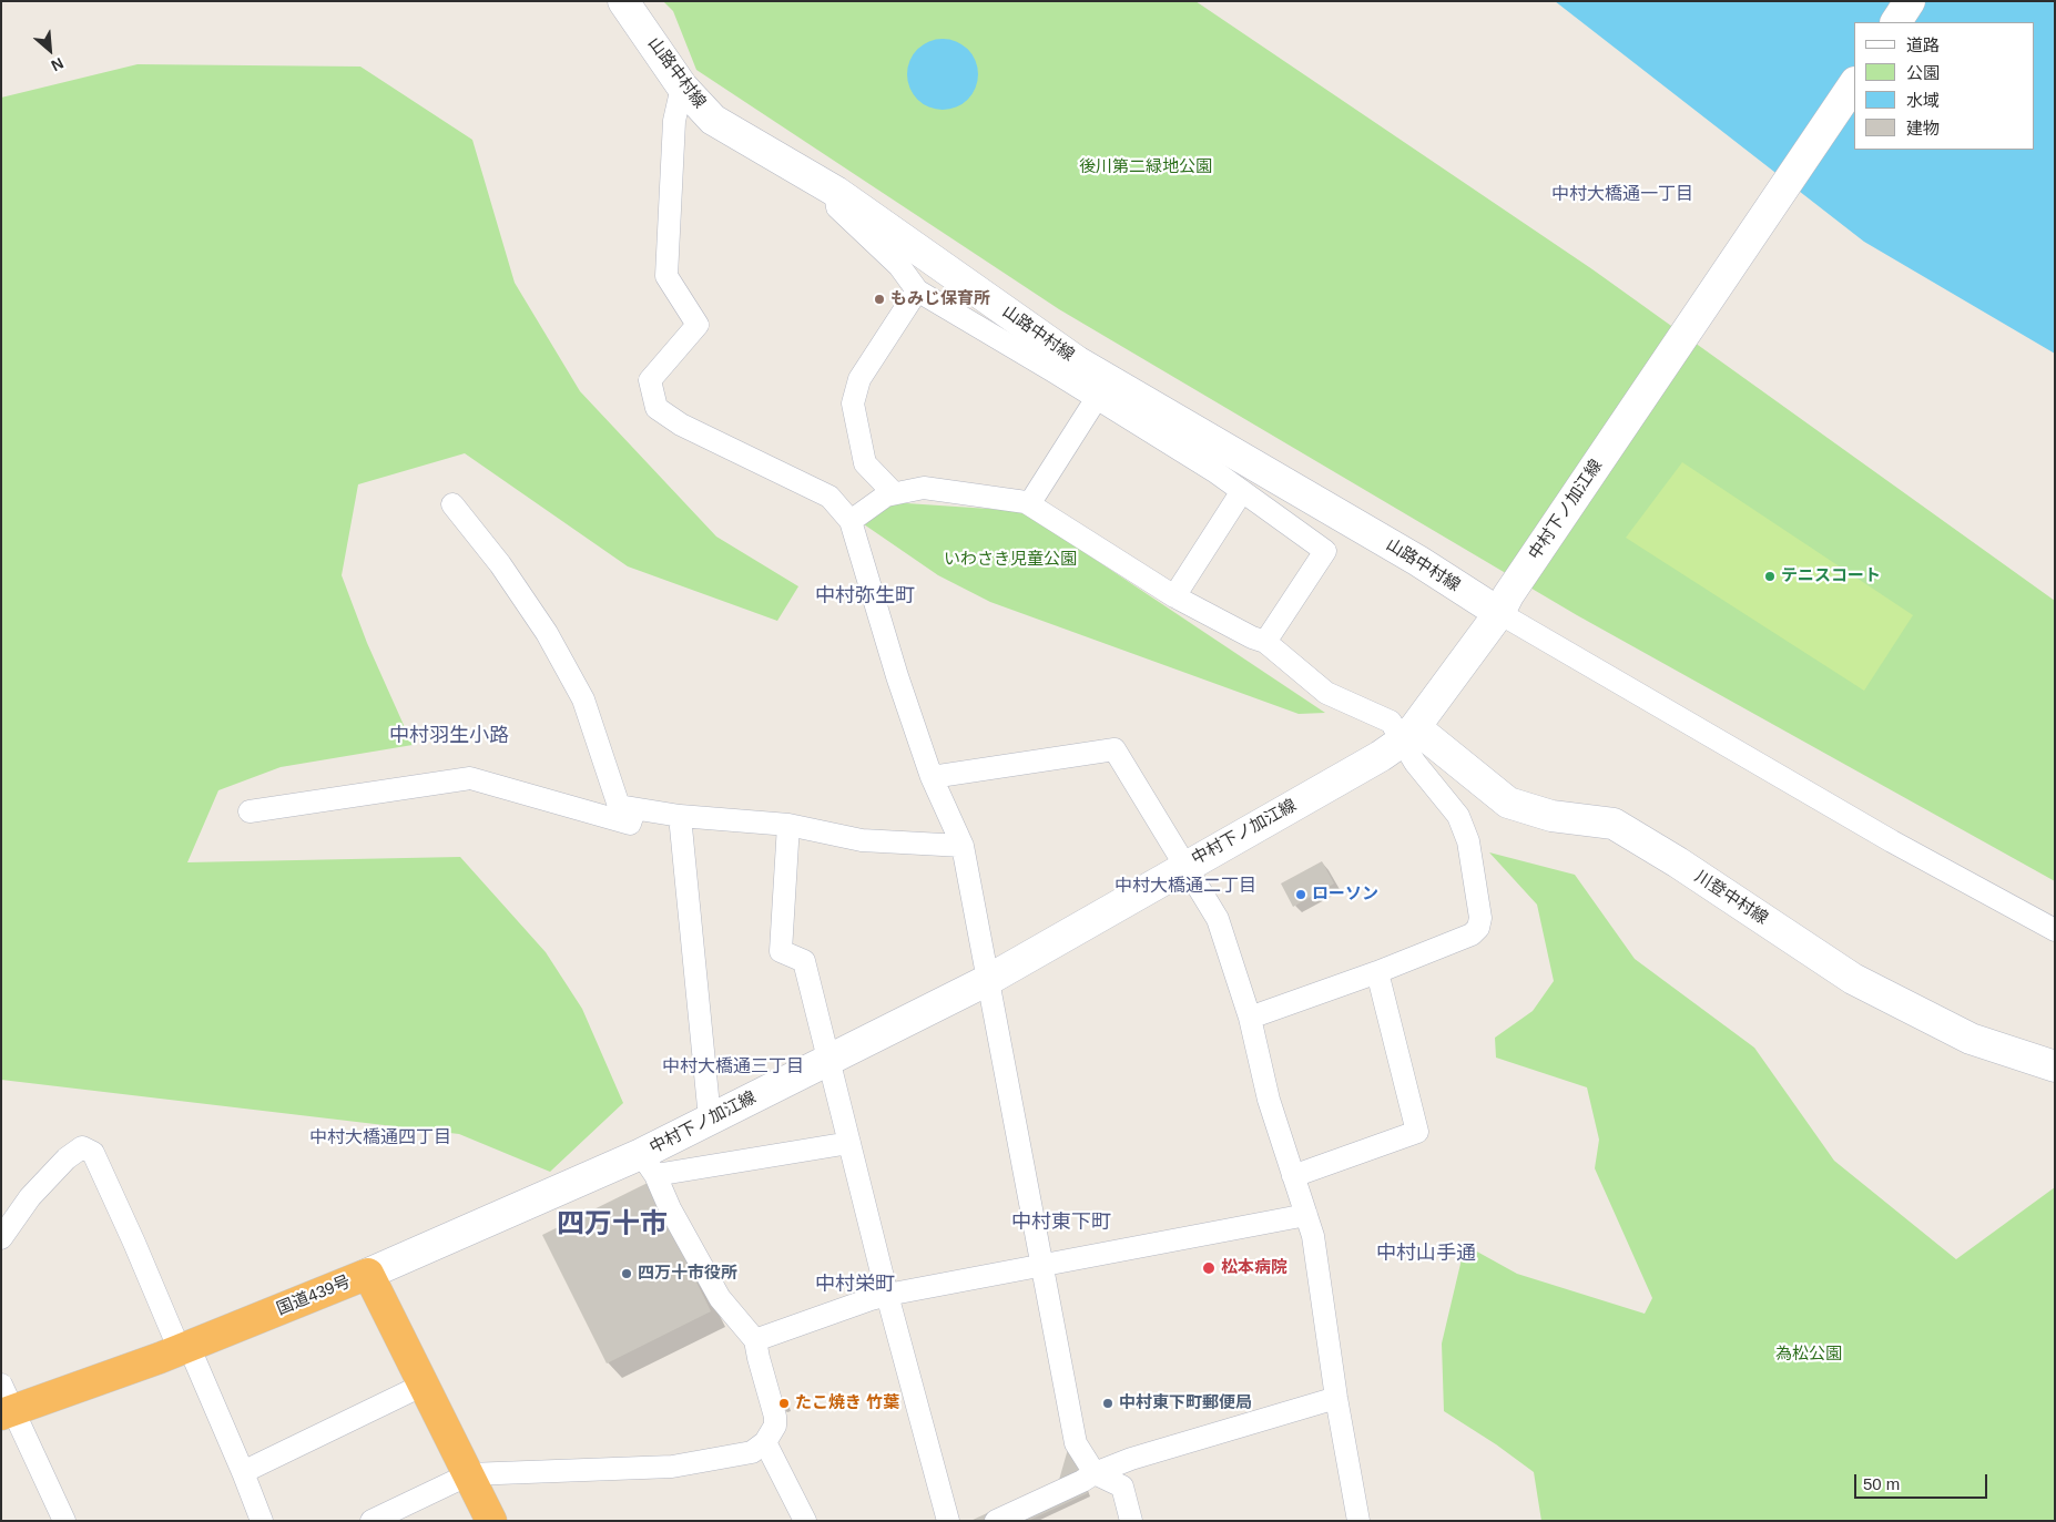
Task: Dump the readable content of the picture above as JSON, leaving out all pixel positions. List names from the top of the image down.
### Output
{
  "streets": {
    "highway": ["国道439号"],
    "main road": ["山路中村線", "中村下ノ加江線", "川登中村線"]
  },
  "crossings": [
    ["山路中村線", "中村下ノ加江線"],
    ["中村下ノ加江線", "川登中村線"],
    ["中村下ノ加江線", "国道439号"]
  ],
  "districts": [
    "中村大橋通一丁目",
    "中村弥生町",
    "中村羽生小路",
    "中村大橋通二丁目",
    "中村大橋通三丁目",
    "中村大橋通四丁目",
    "中村東下町",
    "四万十市",
    "中村山手通",
    "中村栄町"
  ],
  "parks": ["後川第二緑地公園", "いわさき児童公園", "為松公園"],
  "places": [
    "もみじ保育所",
    "テニスコート",
    "ローソン",
    "松本病院",
    "四万十市役所",
    "たこ焼き 竹葉",
    "中村東下町郵便局"
  ],
  "legend": [
    "道路",
    "公園",
    "水域",
    "建物"
  ],
  "scale_bar": "50 m",
  "north": "bottom right"
}
